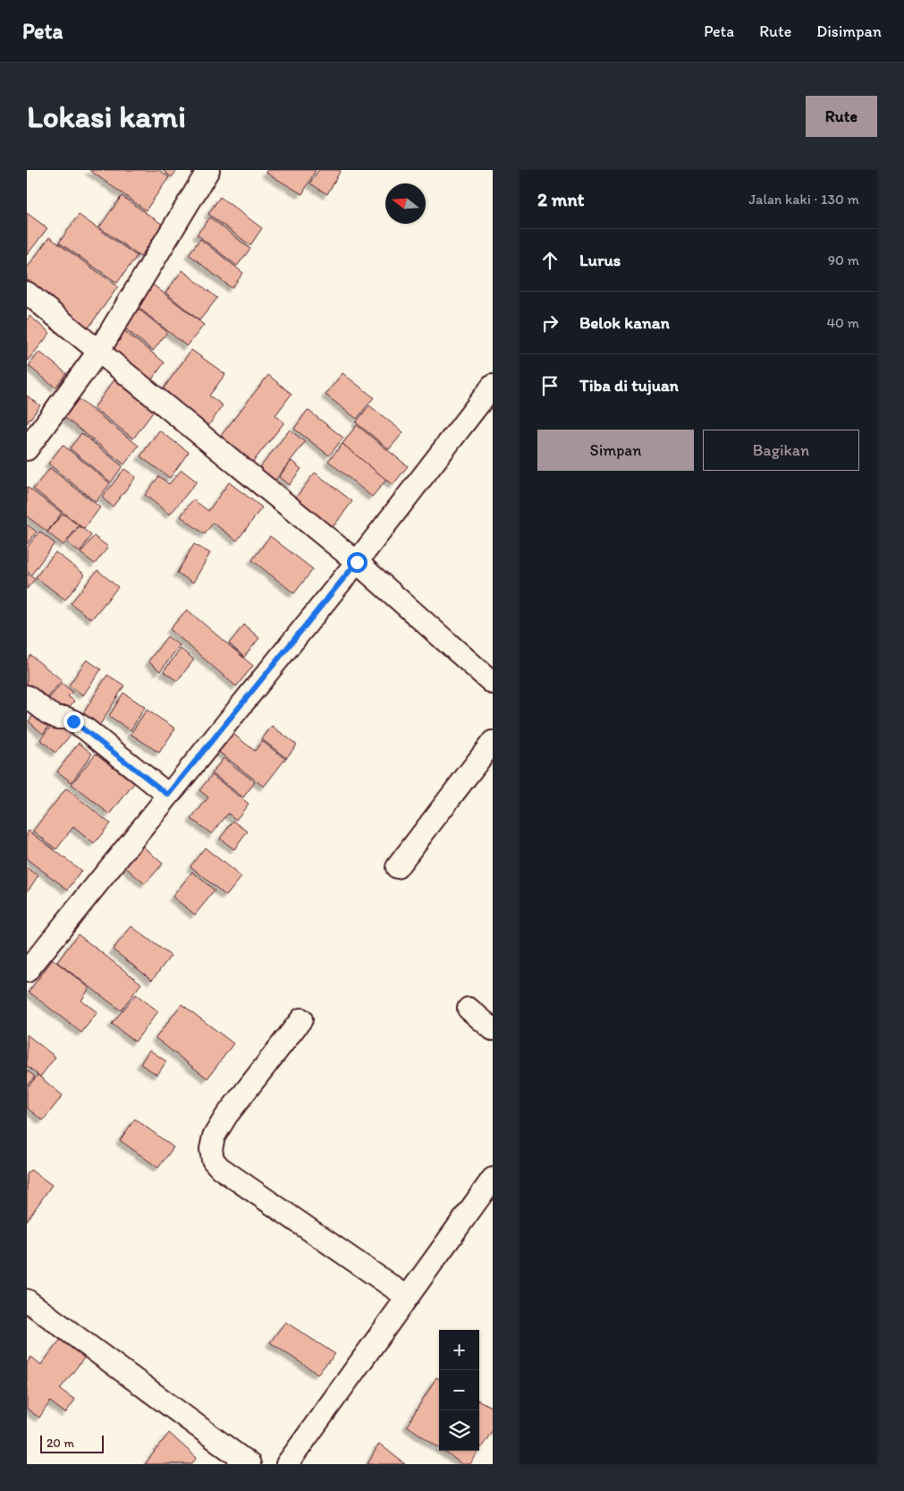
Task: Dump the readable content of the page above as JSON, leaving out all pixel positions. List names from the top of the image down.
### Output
{
  "scale_bar": "20 m",
  "north": "left",
  "page": {
    "header": "Peta",
    "nav": ["Peta", "Rute", "Disimpan"],
    "buttons": [
      "Rute",
      ["Simpan", "Bagikan"]
    ],
    "title": "Lokasi kami",
    "heading": ["2 mnt", "Jalan kaki · 130 m"],
    "list": [
      ["Lurus", "90 m"],
      ["Belok kanan", "40 m"],
      "Tiba di tujuan"
    ],
    "map_buttons": ["+", "−"],
    "scale": "20 m"
  }
}
